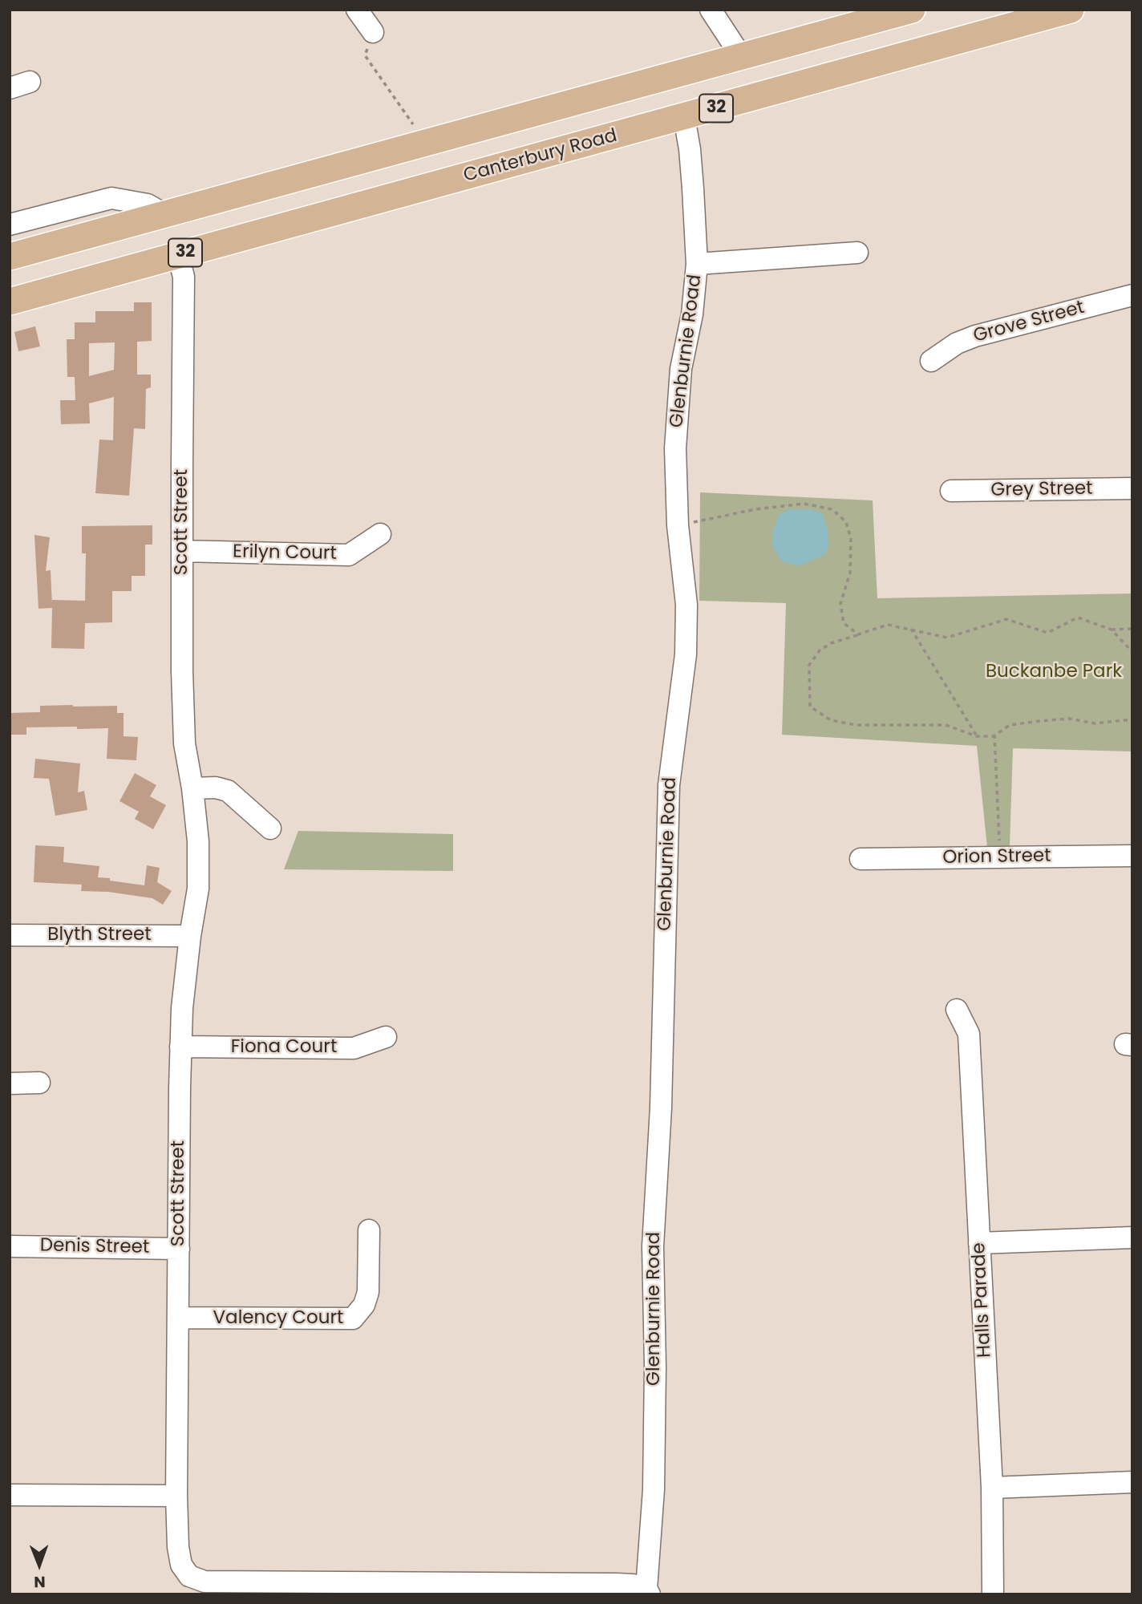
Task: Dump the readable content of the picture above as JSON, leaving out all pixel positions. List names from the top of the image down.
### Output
{
  "streets": {
    "main road": ["32", "Canterbury Road"],
    "street": [
      "Grove Street",
      "Glenburnie Road",
      "Grey Street",
      "Scott Street",
      "Erilyn Court",
      "Orion Street",
      "Blyth Street",
      "Fiona Court",
      "Denis Street",
      "Halls Parade",
      "Valency Court"
    ]
  },
  "crossings": [
    ["Canterbury Road", "Glenburnie Road"],
    ["Canterbury Road", "Scott Street"],
    ["Scott Street", "Erilyn Court"],
    ["Scott Street", "Blyth Street"],
    ["Scott Street", "Fiona Court"],
    ["Scott Street", "Denis Street"],
    ["Scott Street", "Valency Court"]
  ],
  "parks": ["Buckanbe Park"],
  "north": "bottom"
}
